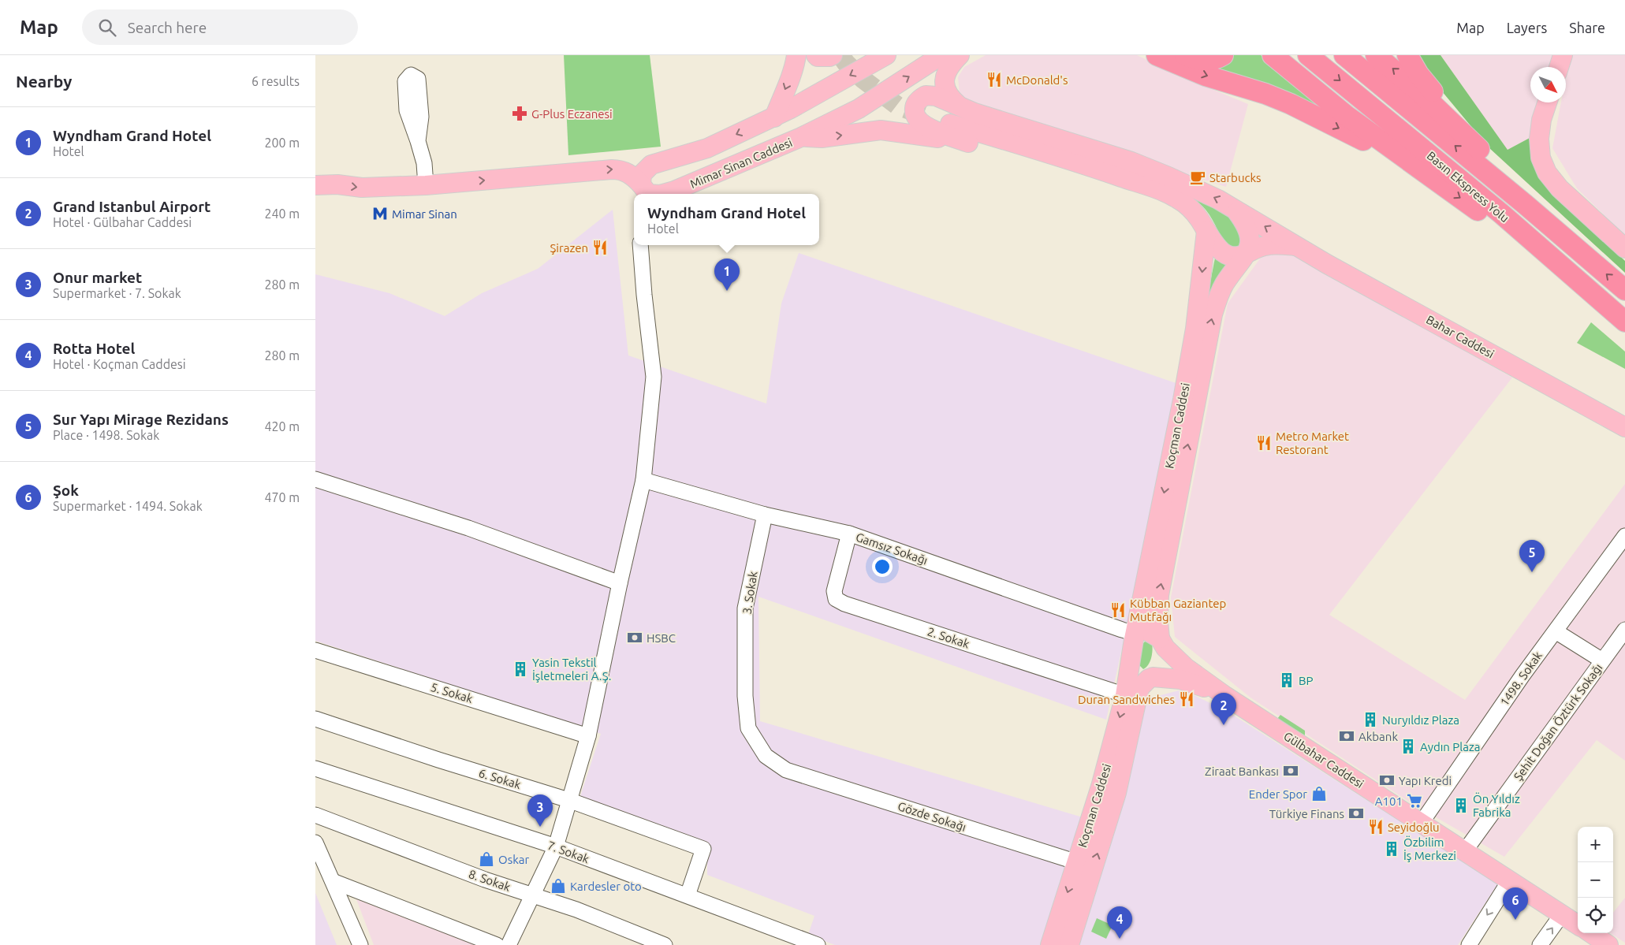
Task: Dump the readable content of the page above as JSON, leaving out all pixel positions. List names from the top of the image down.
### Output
{
  "streets": {
    "highway": ["Basın Ekspress Yolu"],
    "main road": [
      "Mimar Sinan Caddesi",
      "Bahar Caddesi",
      "Koçman Caddesi",
      "Gülbahar Caddesi"
    ],
    "street": [
      "Gamsız Sokağı",
      "3. Sokak",
      "2. Sokak",
      "1498. Sokak",
      "5. Sokak",
      "Şehit Doğan Öztürk Sokağı",
      "6. Sokak",
      "Gözde Sokağı",
      "7. Sokak",
      "8. Sokak"
    ]
  },
  "crossings": [
    ["Koçman Caddesi", "Gamsız Sokağı"],
    ["Koçman Caddesi", "2. Sokak"],
    ["Koçman Caddesi", "Gülbahar Caddesi"],
    ["Koçman Caddesi", "Gözde Sokağı"],
    ["Gamsız Sokağı", "3. Sokak"],
    ["Gamsız Sokağı", "2. Sokak"],
    ["Gamsız Sokağı", "Gülbahar Caddesi"],
    ["3. Sokak", "Gözde Sokağı"],
    ["1498. Sokak", "Gülbahar Caddesi"],
    ["Şehit Doğan Öztürk Sokağı", "Gülbahar Caddesi"],
    ["6. Sokak", "7. Sokak"]
  ],
  "places": {
    "restaurant": [
      "McDonald's",
      "Şirazen",
      "Metro Market Restorant",
      "Kübban Gaziantep Mutfağı",
      "Duran Sandwiches",
      "Seyidoğlu"
    ],
    "pharmacy": ["G-Plus Eczanesi"],
    "cafe": ["Starbucks"],
    "metro station": ["Mimar Sinan"],
    "bank": [
      "HSBC",
      "Akbank",
      "Ziraat Bankası",
      "Yapı Kredi",
      "Türkiye Finans"
    ],
    "building": [
      "Yasin Tekstil İşletmeleri A.Ş.",
      "BP",
      "Nuryıldız Plaza",
      "Aydın Plaza",
      "Ön Yıldız Fabrika",
      "Özbilim İş Merkezi"
    ],
    "shop": ["Ender Spor", "Oskar", "Kardesler oto"],
    "supermarket": ["A101"]
  },
  "north": "bottom right",
  "page": {
    "header": "Map",
    "search": "Search here",
    "nav": ["Map", "Layers", "Share"],
    "heading": ["Nearby", "6 results"],
    "list": [
      {
        "mark": "1",
        "name": "Wyndham Grand Hotel",
        "note": "Hotel",
        "value": "200 m"
      },
      {
        "mark": "2",
        "name": "Grand Istanbul Airport",
        "note": "Hotel · Gülbahar Caddesi",
        "value": "240 m"
      },
      {
        "mark": "3",
        "name": "Onur market",
        "note": "Supermarket · 7. Sokak",
        "value": "280 m"
      },
      {
        "mark": "4",
        "name": "Rotta Hotel",
        "note": "Hotel · Koçman Caddesi",
        "value": "280 m"
      },
      {
        "mark": "5",
        "name": "Sur Yapı Mirage Rezidans",
        "note": "Place · 1498. Sokak",
        "value": "420 m"
      },
      {
        "mark": "6",
        "name": "Şok",
        "note": "Supermarket · 1494. Sokak",
        "value": "470 m"
      }
    ],
    "popup": ["Wyndham Grand Hotel", "Hotel"],
    "pins": [
      "1",
      "5",
      "2",
      "3",
      "6",
      "4"
    ],
    "map_buttons": ["+", "−"]
  }
}
